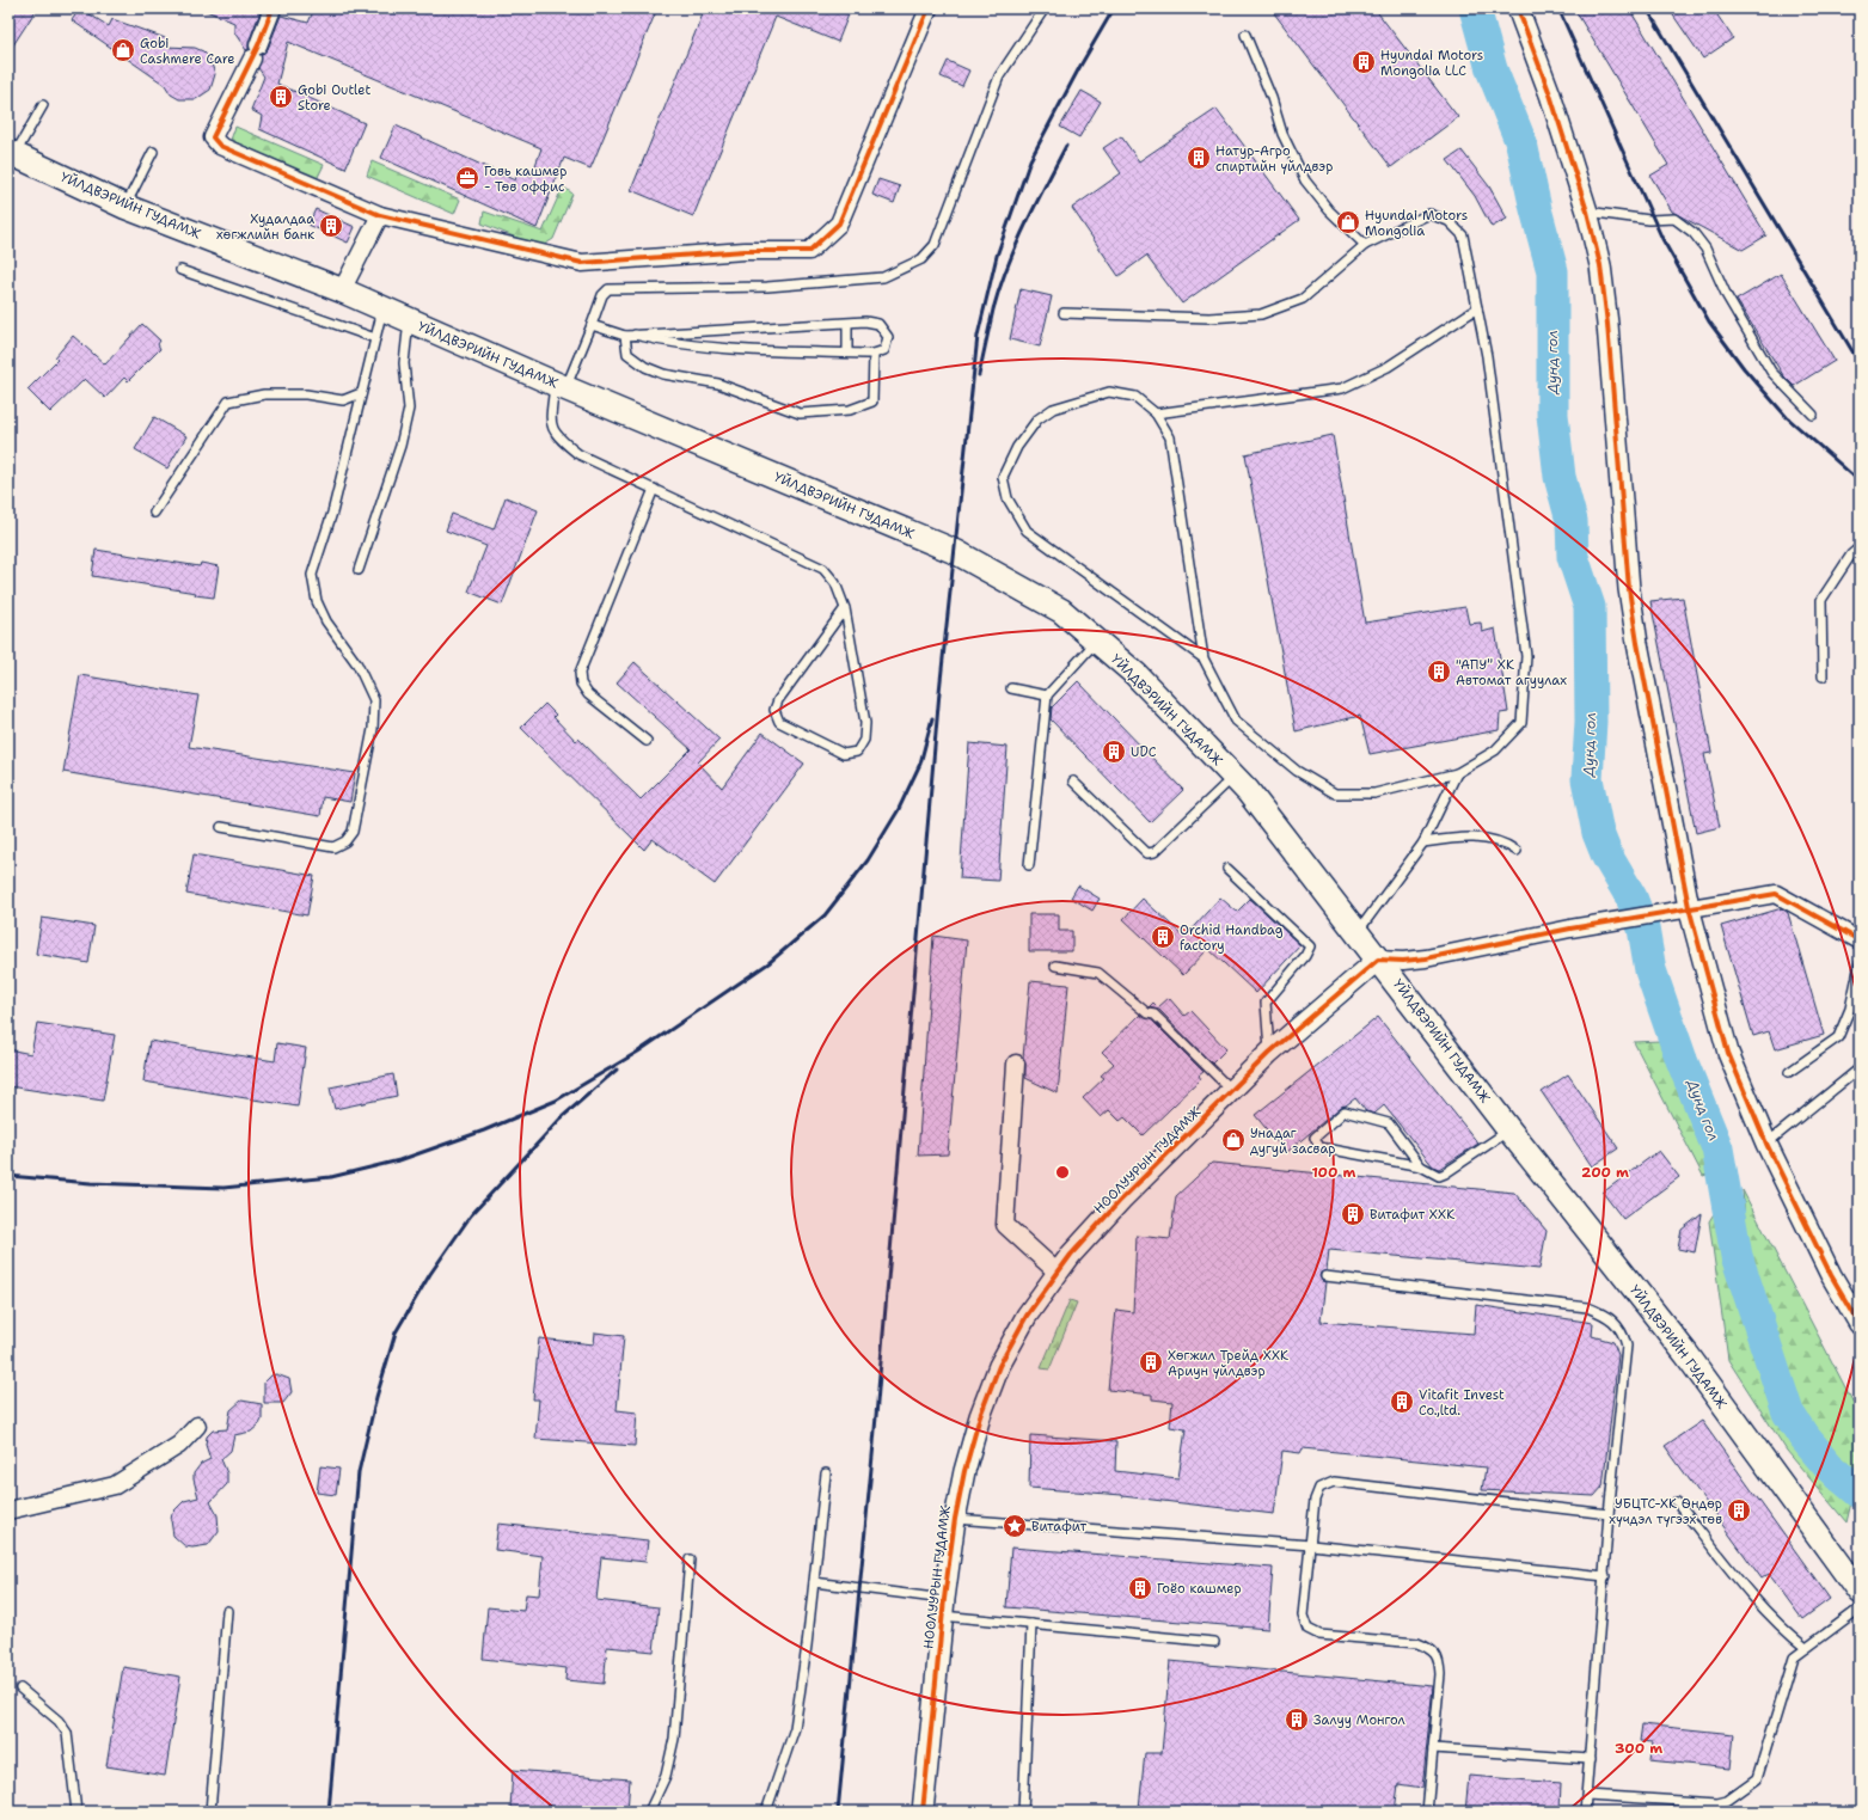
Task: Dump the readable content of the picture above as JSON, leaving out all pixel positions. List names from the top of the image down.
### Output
{
  "streets": {
    "main road": ["YЙЛДВЭРИЙН ГУДАМЖ"],
    "street": ["НООЛУУРЫН ГУДАМЖ"]
  },
  "crossings": [
    ["YЙЛДВЭРИЙН ГУДАМЖ", "НООЛУУРЫН ГУДАМЖ"]
  ],
  "water": ["Дунд гол"],
  "places": {
    "shop": ["Gobi Cashmere Care", "Hyundai Motors Mongolia", "Унадаг дугуй засвар"],
    "building": [
      "Hyundai Motors Mongolia LLC",
      "Gobi Outlet Store",
      "Натур-Агро спиртийн үйлдвэр",
      "Худалдаа хөгжлийн банк",
      "\"АПУ\" ХК Автомат агуулах",
      "UDC",
      "Orchid Handbag factory",
      "Витафит ХХК",
      "Хөгжил Трейд ХХК Ариун үйлдвэр",
      "Vitafit Invest Co.,ltd.",
      "УБЦТС-ХК Өндөр хүчдэл түгээх төв",
      "Гоёо кашмер",
      "Залуу Монгол"
    ],
    "office": ["Говь кашмер - Төв оффис"],
    "place": ["Витафит"]
  },
  "rings": ["100 m", "200 m", "300 m"]
}
